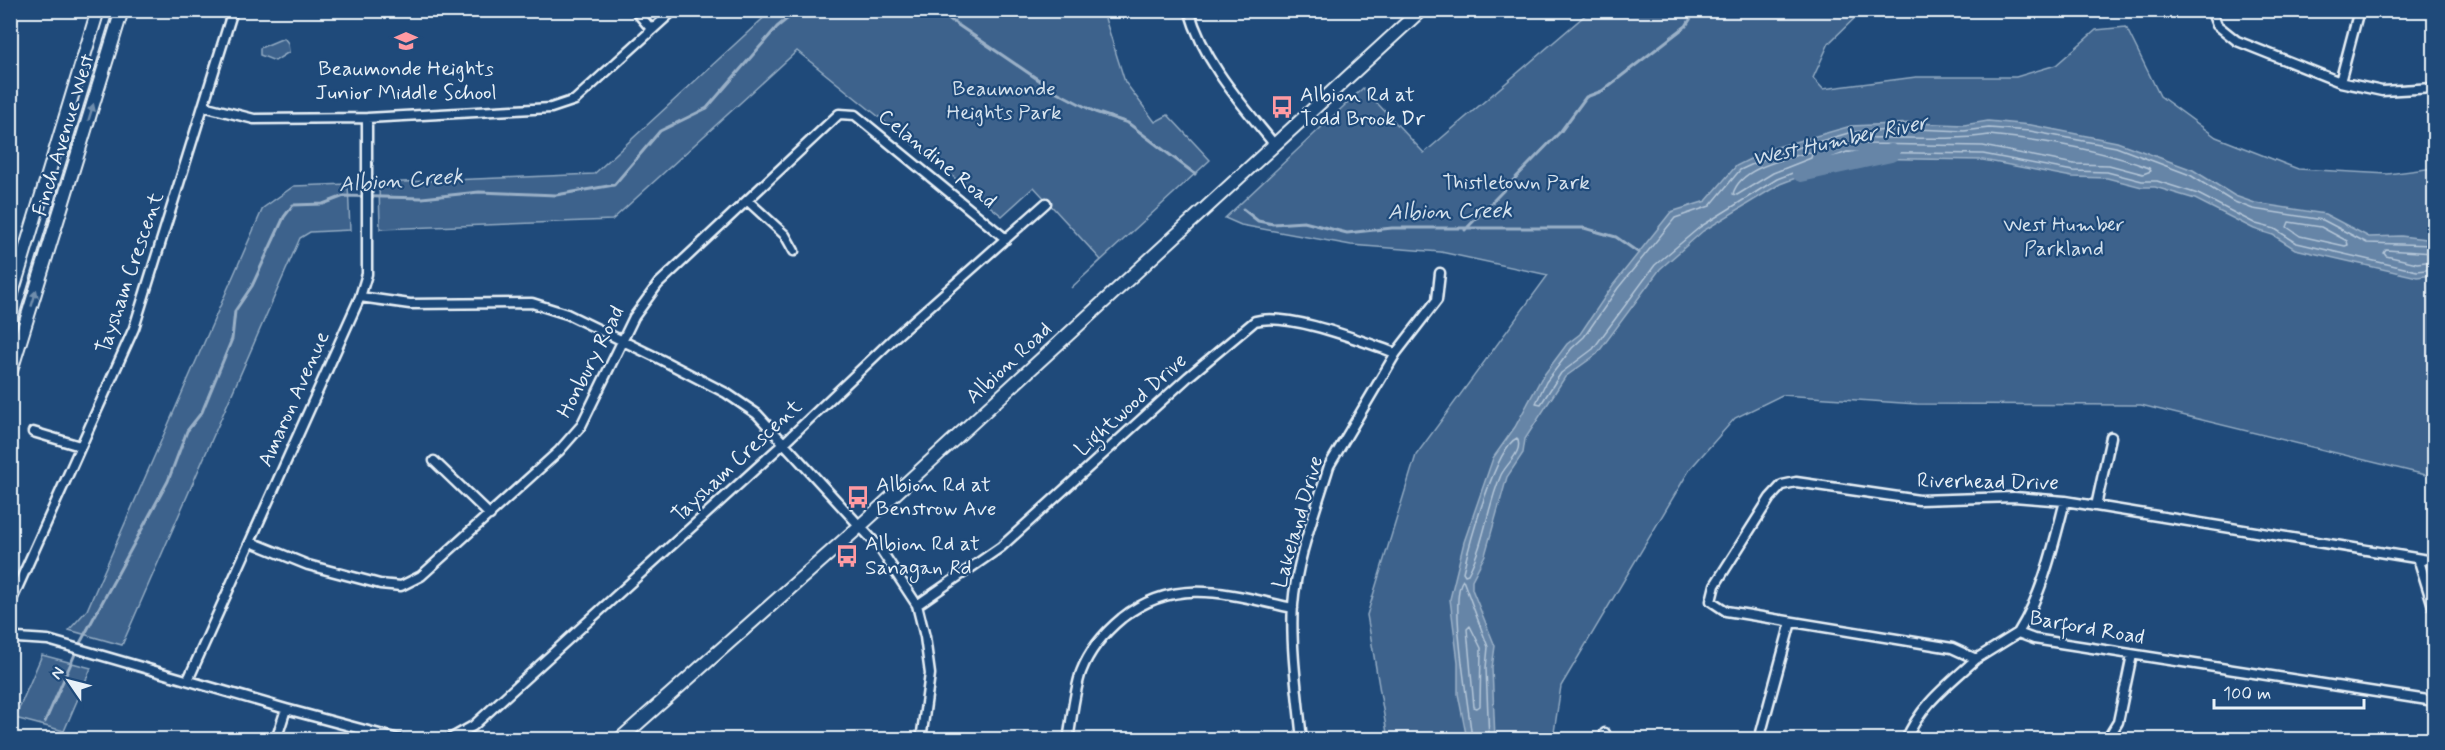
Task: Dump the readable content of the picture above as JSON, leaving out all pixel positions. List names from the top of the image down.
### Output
{
  "streets": {
    "main road": ["Finch Avenue West", "Albion Road"],
    "street": [
      "Celandine Road",
      "Taysham Crescent",
      "Honbury Road",
      "Amaron Avenue",
      "Lightwood Drive",
      "Riverhead Drive",
      "Lakeland Drive",
      "Barford Road"
    ]
  },
  "crossings": [
    ["Celandine Road", "Taysham Crescent"],
    ["Celandine Road", "Honbury Road"],
    ["Honbury Road", "Amaron Avenue"],
    ["Lightwood Drive", "Lakeland Drive"]
  ],
  "water": ["West Humber River", "Albion Creek"],
  "parks": ["Beaumonde Heights Park", "Thistletown Park", "West Humber Parkland"],
  "places": {
    "school or university": ["Beaumonde Heights Junior Middle School"],
    "bus stop": ["Albion Rd at Todd Brook Dr", "Albion Rd at Benstrow Ave", "Albion Rd at Sanagan Rd"]
  },
  "scale_bar": "100 m",
  "north": "top left"
}
